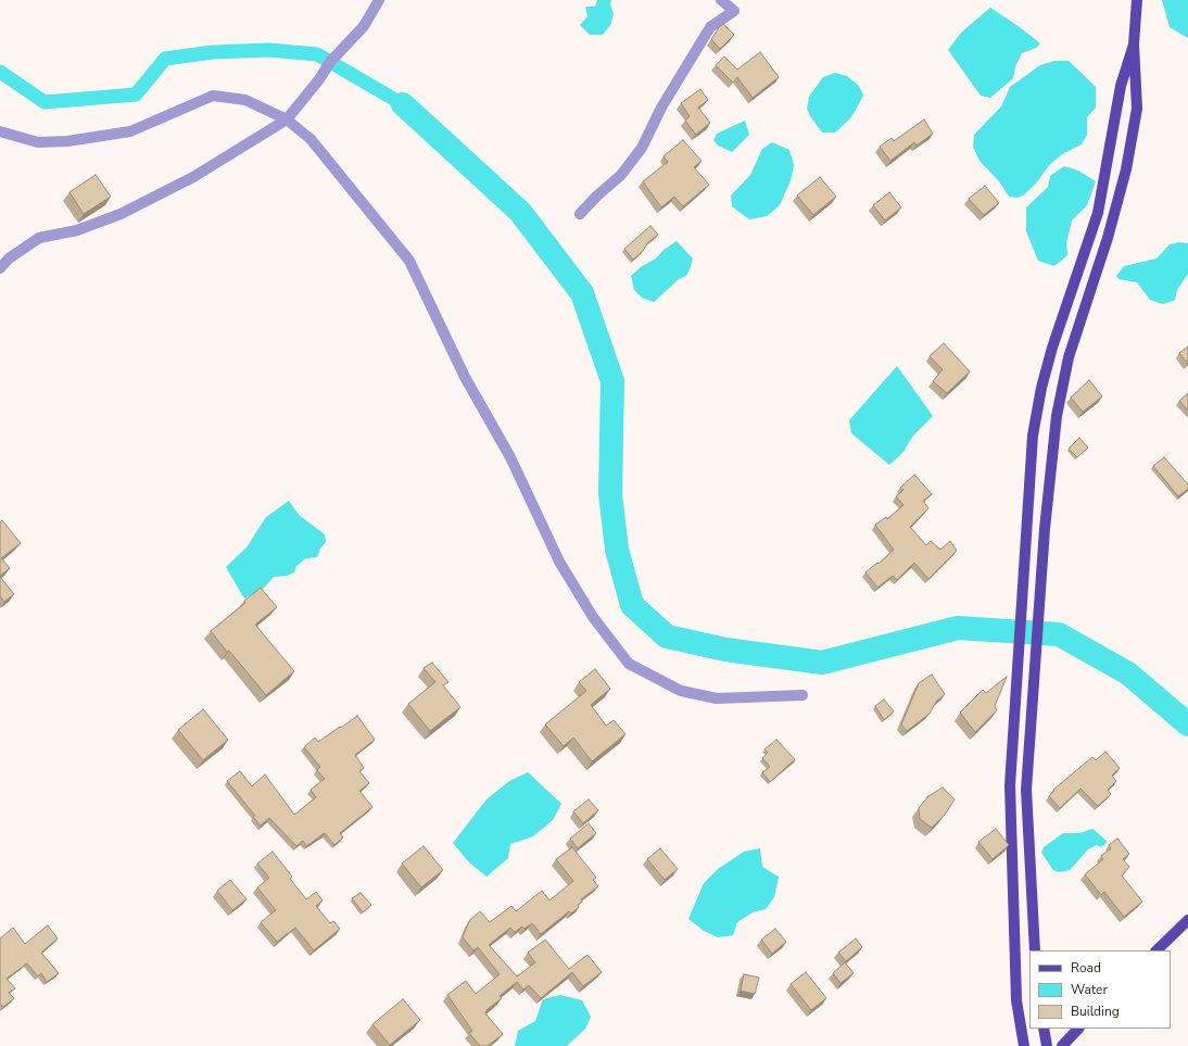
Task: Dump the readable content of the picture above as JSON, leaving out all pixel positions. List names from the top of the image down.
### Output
{
  "legend": ["Road", "Water", "Building"]
}
